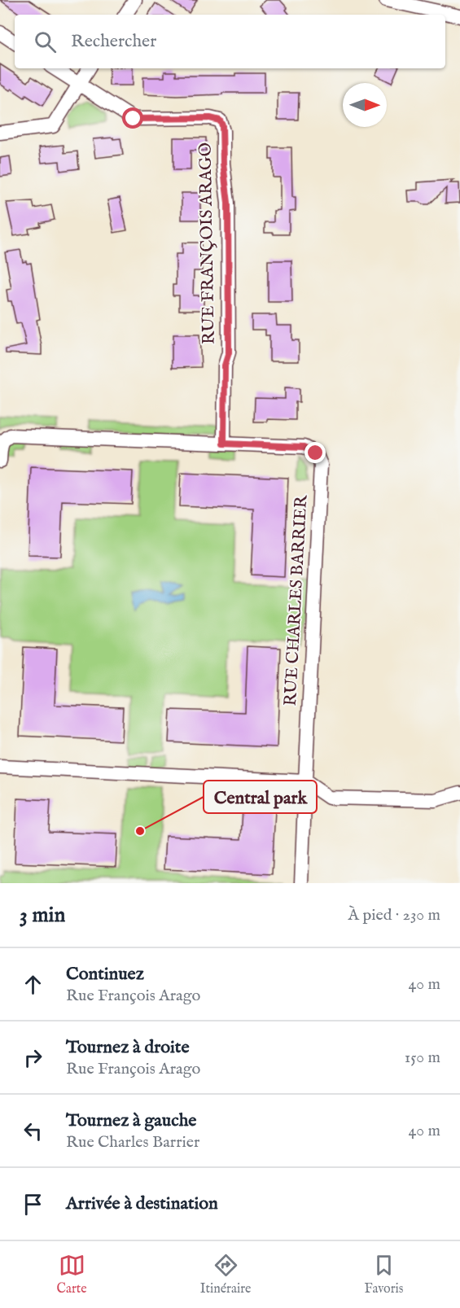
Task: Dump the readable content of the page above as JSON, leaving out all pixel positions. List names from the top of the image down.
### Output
{
  "streets": {
    "street": ["RUE FRANÇOIS ARAGO", "RUE CHARLES BARRIER"]
  },
  "crossings": [
    ["RUE FRANÇOIS ARAGO", "RUE CHARLES BARRIER"]
  ],
  "places": ["Central park"],
  "north": "right",
  "page": {
    "search": "Rechercher",
    "heading": ["3 min", "À pied · 230 m"],
    "list": [
      ["Continuez", "Rue François Arago", "40 m"],
      ["Tournez à droite", "Rue François Arago", "150 m"],
      ["Tournez à gauche", "Rue Charles Barrier", "40 m"],
      "Arrivée à destination"
    ],
    "nav": ["Carte", "Itinéraire", "Favoris"]
  }
}
